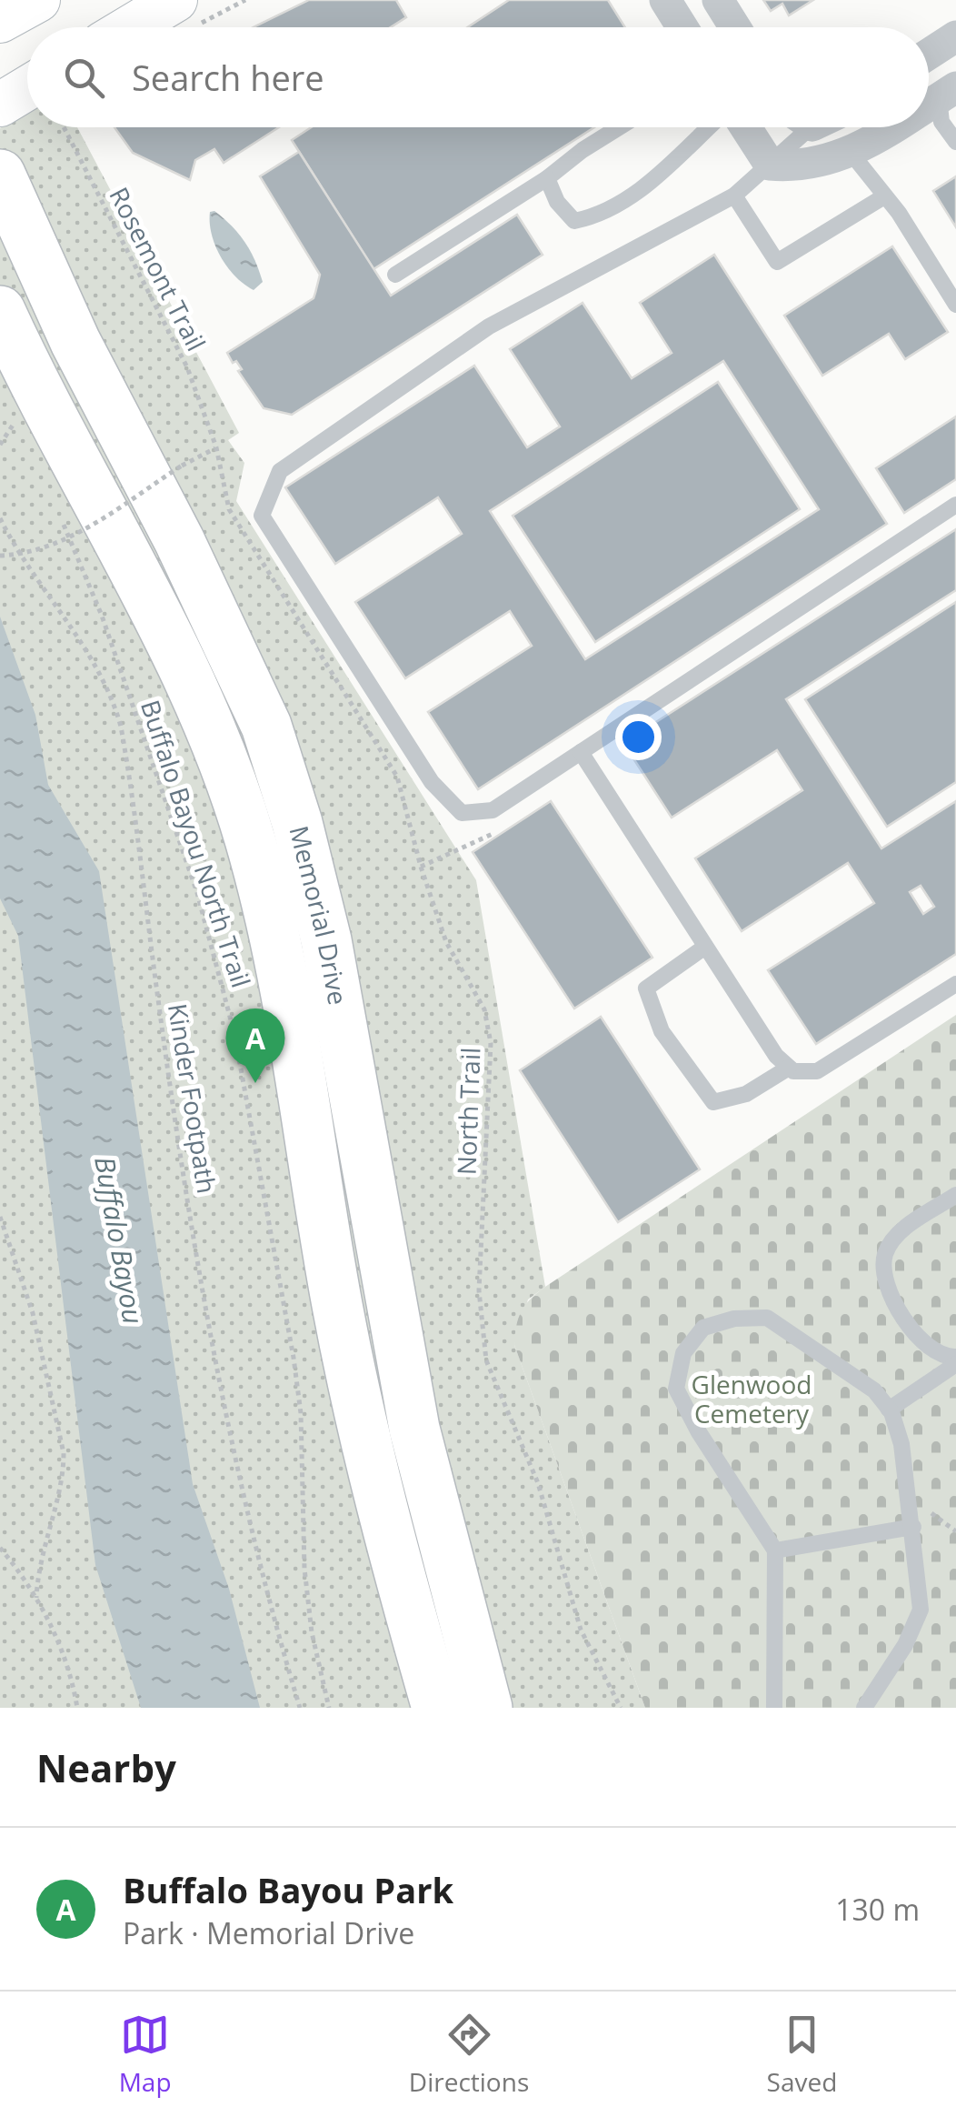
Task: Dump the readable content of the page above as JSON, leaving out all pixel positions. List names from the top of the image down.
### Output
{
  "streets": {
    "main road": ["Memorial Drive"],
    "path": [
      "Rosemont Trail",
      "Buffalo Bayou North Trail",
      "Kinder Footpath",
      "North Trail"
    ]
  },
  "crossings": [
    ["Rosemont Trail", "North Trail"]
  ],
  "water": ["Buffalo Bayou"],
  "parks": ["Glenwood Cemetery"],
  "page": {
    "search": "Search here",
    "pins": "A",
    "heading": "Nearby",
    "list": [
      {
        "mark": "A",
        "name": "Buffalo Bayou Park",
        "note": "Park · Memorial Drive",
        "value": "130 m"
      }
    ],
    "nav": ["Map", "Directions", "Saved"]
  }
}
